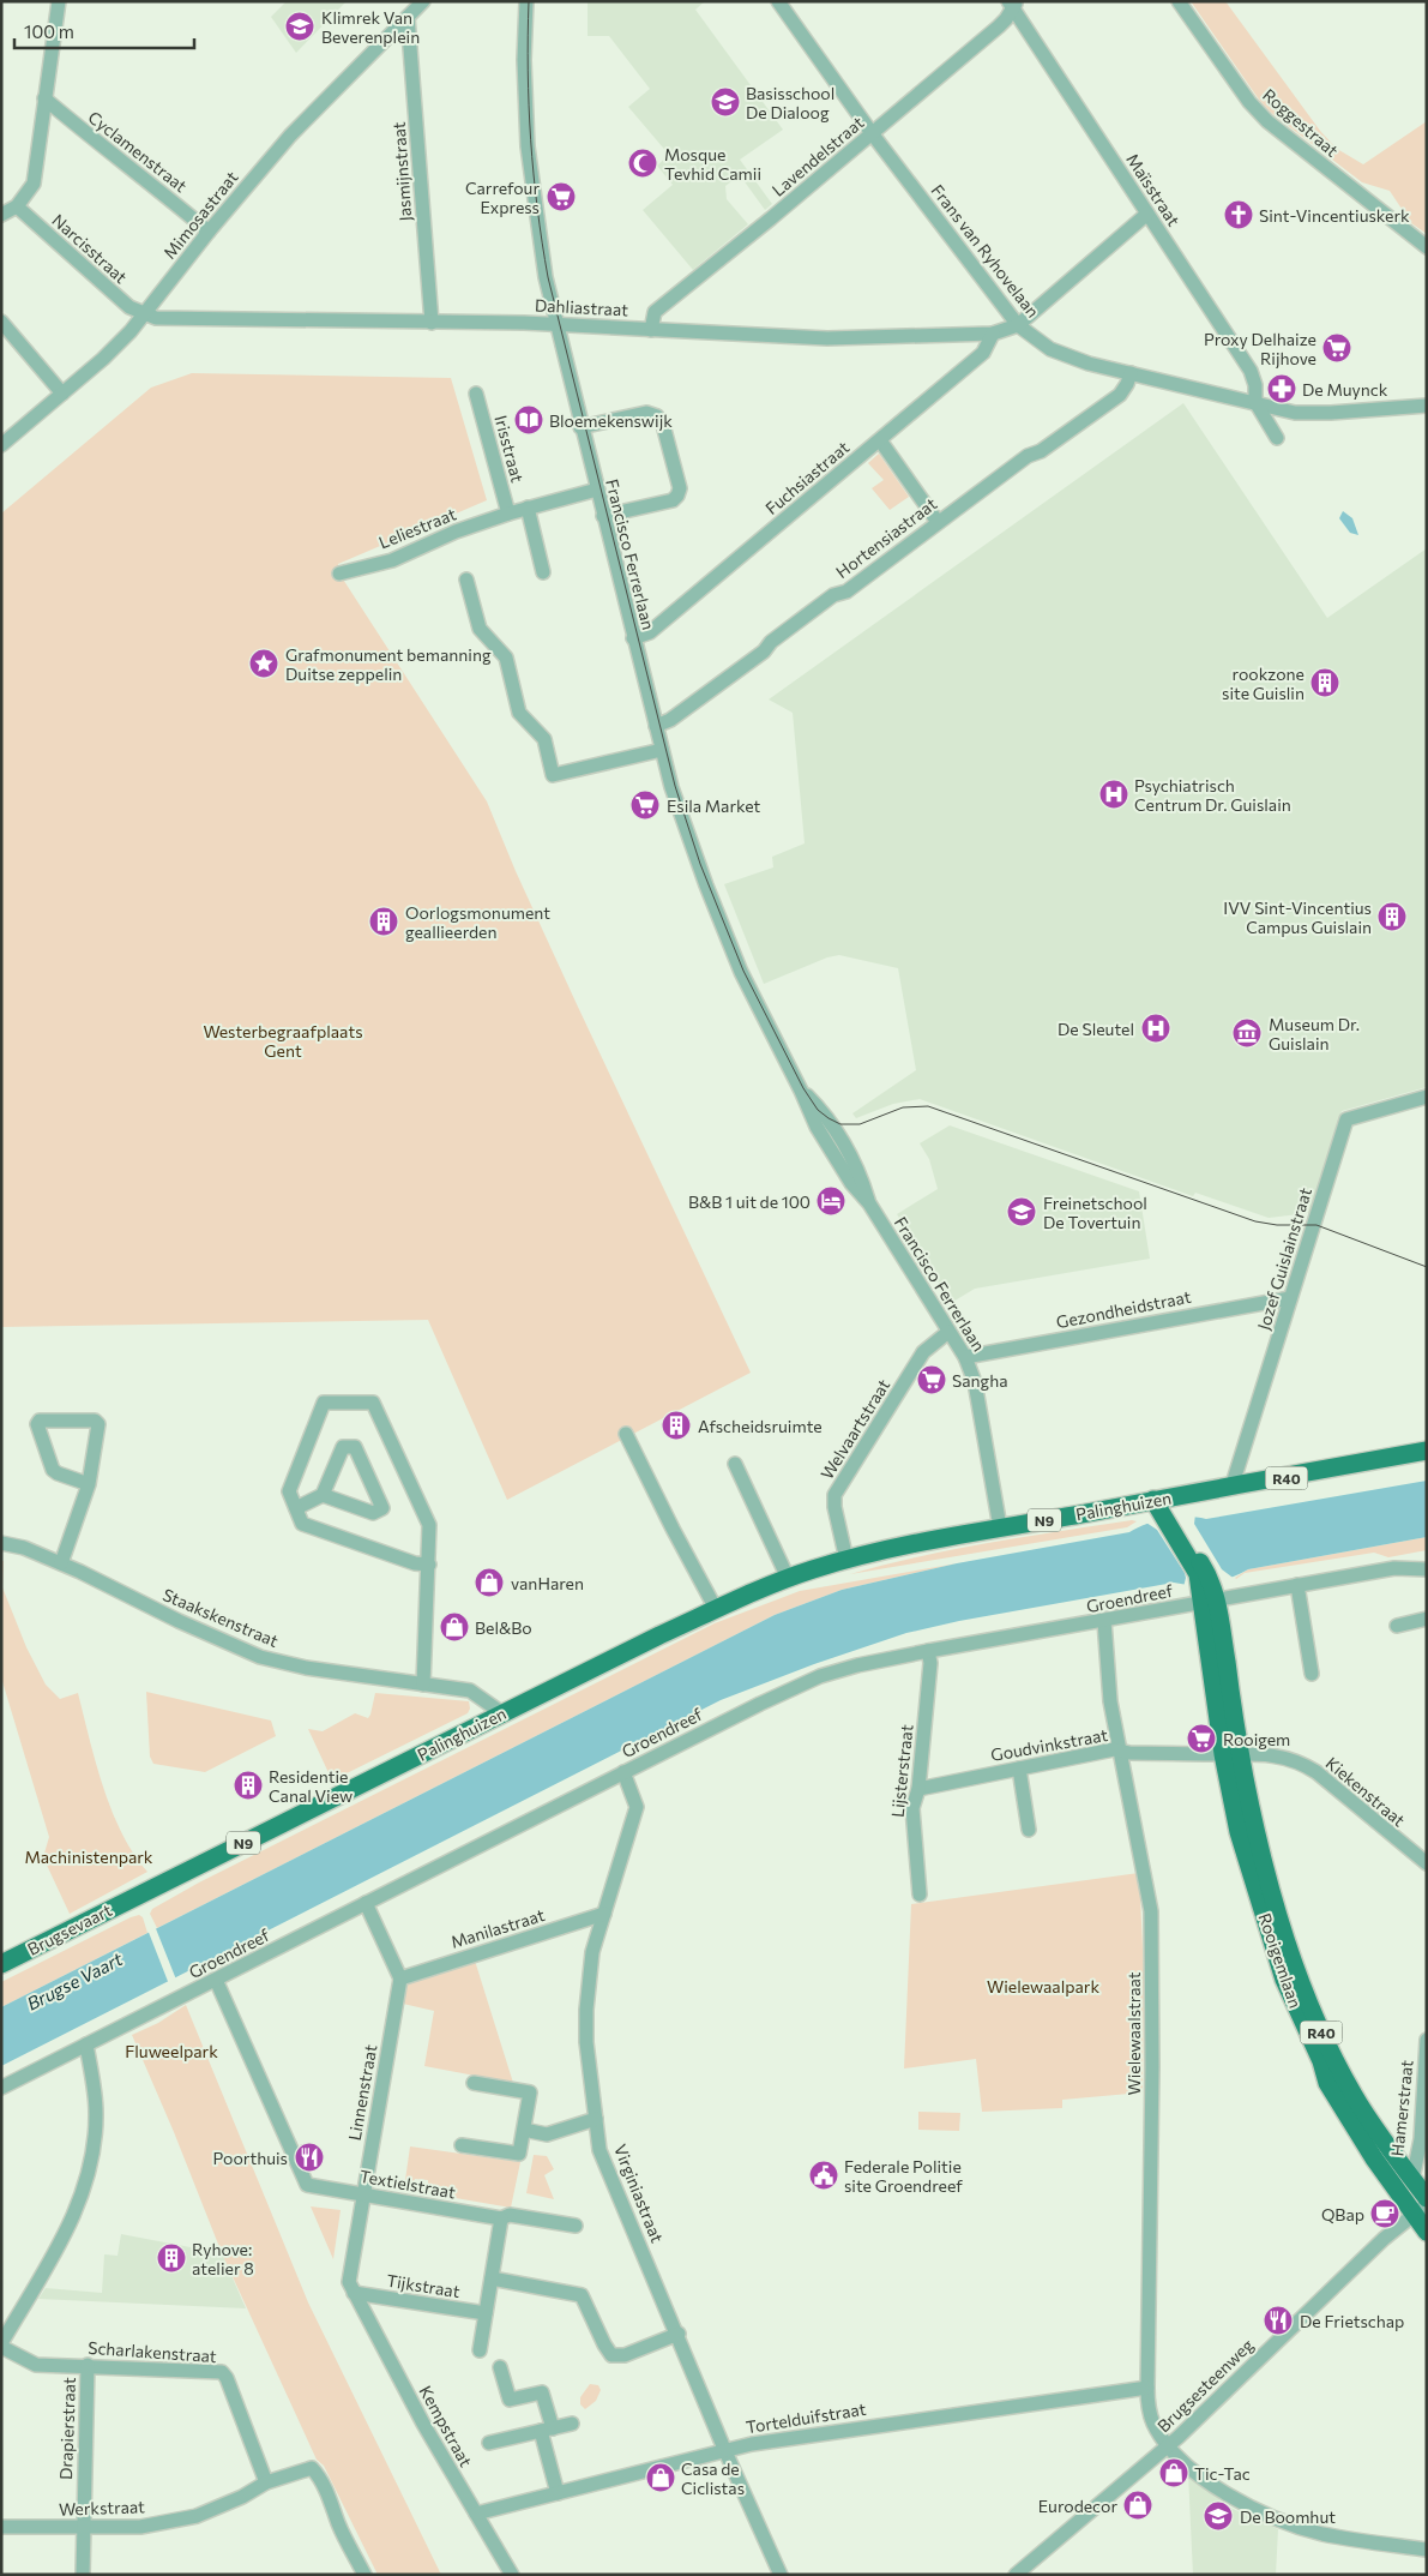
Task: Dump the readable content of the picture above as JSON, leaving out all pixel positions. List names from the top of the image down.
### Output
{
  "streets": {
    "main road": [
      "R40",
      "Palinghuizen",
      "N9",
      "Brugsevaart",
      "Rooigemlaan"
    ],
    "street": [
      "Roggestraat",
      "Cyclamenstraat",
      "Lavendelstraat",
      "Jasmijnstraat",
      "Maïsstraat",
      "Mimosastraat",
      "Narcisstraat",
      "Frans van Ryhovelaan",
      "Dahliastraat",
      "Irisstraat",
      "Fuchsiastraat",
      "Leliestraat",
      "Hortensiastraat",
      "Francisco Ferrerlaan",
      "Jozef Guislainstraat",
      "Gezondheidstraat",
      "Welvaartstraat",
      "Groendreef",
      "Staakskenstraat",
      "Goudvinkstraat",
      "Lijsterstraat",
      "Kiekenstraat",
      "Manilastraat",
      "Wielewaalstraat",
      "Linnenstraat",
      "Hamerstraat",
      "Textielstraat",
      "Virginiastraat",
      "Tijkstraat",
      "Scharlakenstraat",
      "Brugsesteenweg",
      "Tortelduifstraat",
      "Kempstraat",
      "Drapierstraat",
      "Werkstraat"
    ]
  },
  "crossings": [
    ["Cyclamenstraat", "Mimosastraat"],
    ["Lavendelstraat", "Maïsstraat"],
    ["Lavendelstraat", "Frans van Ryhovelaan"],
    ["Lavendelstraat", "Dahliastraat"],
    ["Jasmijnstraat", "Mimosastraat"],
    ["Jasmijnstraat", "Dahliastraat"],
    ["Maïsstraat", "Frans van Ryhovelaan"],
    ["Mimosastraat", "Narcisstraat"],
    ["Mimosastraat", "Dahliastraat"],
    ["Narcisstraat", "Dahliastraat"],
    ["Frans van Ryhovelaan", "Dahliastraat"],
    ["Frans van Ryhovelaan", "Hortensiastraat"],
    ["Dahliastraat", "Fuchsiastraat"],
    ["Dahliastraat", "Francisco Ferrerlaan"],
    ["Irisstraat", "Leliestraat"],
    ["Fuchsiastraat", "Francisco Ferrerlaan"],
    ["Leliestraat", "Francisco Ferrerlaan"],
    ["Hortensiastraat", "Francisco Ferrerlaan"],
    ["Francisco Ferrerlaan", "Gezondheidstraat"],
    ["Francisco Ferrerlaan", "Welvaartstraat"],
    ["Francisco Ferrerlaan", "Palinghuizen"],
    ["Jozef Guislainstraat", "Gezondheidstraat"],
    ["Jozef Guislainstraat", "Palinghuizen"],
    ["Welvaartstraat", "Palinghuizen"],
    ["Palinghuizen", "Staakskenstraat"],
    ["Palinghuizen", "Brugsevaart"],
    ["Palinghuizen", "Rooigemlaan"],
    ["Groendreef", "Lijsterstraat"],
    ["Groendreef", "Rooigemlaan"],
    ["Groendreef", "Wielewaalstraat"],
    ["Groendreef", "Textielstraat"],
    ["Groendreef", "Virginiastraat"],
    ["Goudvinkstraat", "Lijsterstraat"],
    ["Goudvinkstraat", "Kiekenstraat"],
    ["Goudvinkstraat", "Rooigemlaan"],
    ["Goudvinkstraat", "Wielewaalstraat"],
    ["Kiekenstraat", "Rooigemlaan"],
    ["Manilastraat", "Linnenstraat"],
    ["Manilastraat", "Virginiastraat"],
    ["Rooigemlaan", "Hamerstraat"],
    ["Rooigemlaan", "Brugsesteenweg"],
    ["Wielewaalstraat", "Brugsesteenweg"],
    ["Wielewaalstraat", "Tortelduifstraat"],
    ["Linnenstraat", "Textielstraat"],
    ["Linnenstraat", "Tijkstraat"],
    ["Linnenstraat", "Kempstraat"],
    ["Virginiastraat", "Tortelduifstraat"],
    ["Tijkstraat", "Kempstraat"],
    ["Scharlakenstraat", "Drapierstraat"],
    ["Scharlakenstraat", "Werkstraat"],
    ["Tortelduifstraat", "Kempstraat"],
    ["Drapierstraat", "Werkstraat"]
  ],
  "water": ["Brugse Vaart"],
  "parks": [
    "Westerbegraafplaats Gent",
    "Machinistenpark",
    "Wielewaalpark",
    "Fluweelpark"
  ],
  "places": {
    "school or university": [
      "Klimrek Van Beverenplein",
      "Basisschool De Dialoog",
      "Freinetschool De Tovertuin",
      "De Boomhut"
    ],
    "mosque": ["Mosque Tevhid Camii"],
    "supermarket": [
      "Carrefour Express",
      "Proxy Delhaize Rijhove",
      "Esila Market",
      "Sangha",
      "Rooigem"
    ],
    "church": ["Sint-Vincentiuskerk"],
    "pharmacy": ["De Muynck"],
    "library": ["Bloemekenswijk"],
    "place": ["Grafmonument bemanning Duitse zeppelin"],
    "building": [
      "rookzone site Guislin",
      "IVV Sint-Vincentius Campus Guislain",
      "Oorlogsmonument geallieerden",
      "Afscheidsruimte",
      "Residentie Canal View",
      "Ryhove: atelier 8"
    ],
    "hospital": ["Psychiatrisch Centrum Dr. Guislain", "De Sleutel"],
    "museum": ["Museum Dr. Guislain"],
    "hotel": ["B&B 1 uit de 100"],
    "shop": [
      "vanHaren",
      "Bel&Bo",
      "Tic-Tac",
      "Casa de Ciclistas",
      "Eurodecor"
    ],
    "restaurant": ["Poorthuis", "De Frietschap"],
    "public building": ["Federale Politie site Groendreef"],
    "cafe": ["QBap"]
  },
  "scale_bar": "100 m"
}
